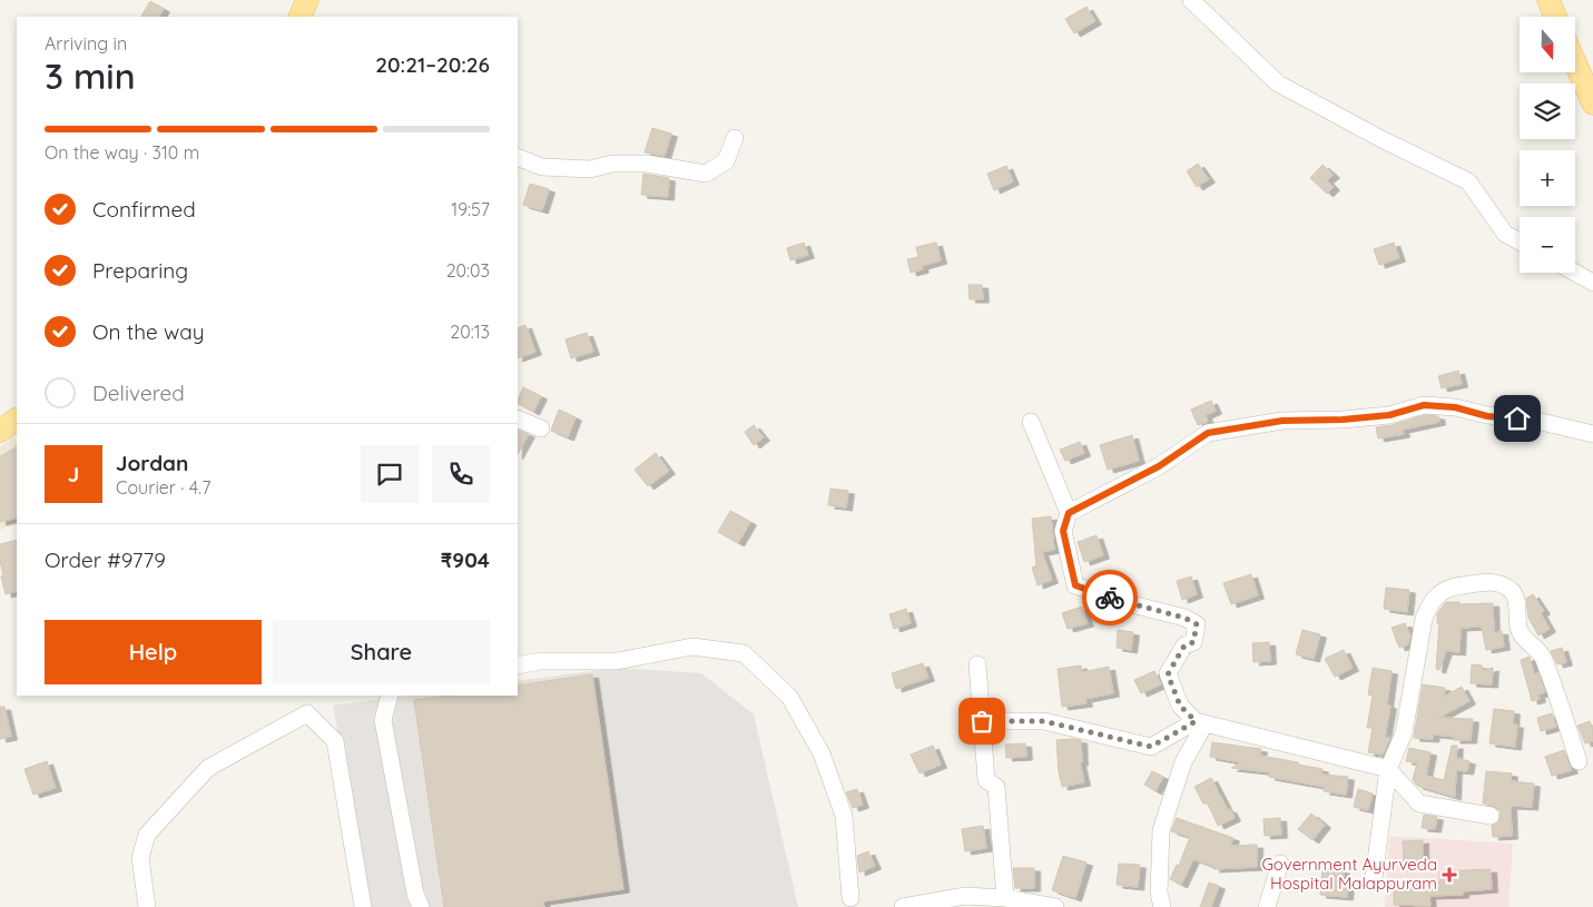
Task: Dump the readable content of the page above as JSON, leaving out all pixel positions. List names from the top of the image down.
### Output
{
  "places": {
    "health": ["Government Ayurveda Hospital Malappuram"]
  },
  "north": "bottom",
  "page": {
    "map_buttons": ["+", "−"],
    "heading": ["3 min", "Arriving in", "20:21–20:26"],
    "panel": [
      "Jordan",
      "Courier · 4.7",
      "Order #9779",
      "₹904"
    ],
    "bar": "On the way · 310 m",
    "list": [
      ["Confirmed", "19:57"],
      ["Preparing", "20:03"],
      ["On the way", "20:13"],
      "Delivered"
    ],
    "round": "J",
    "buttons": ["Help", "Share"]
  }
}
